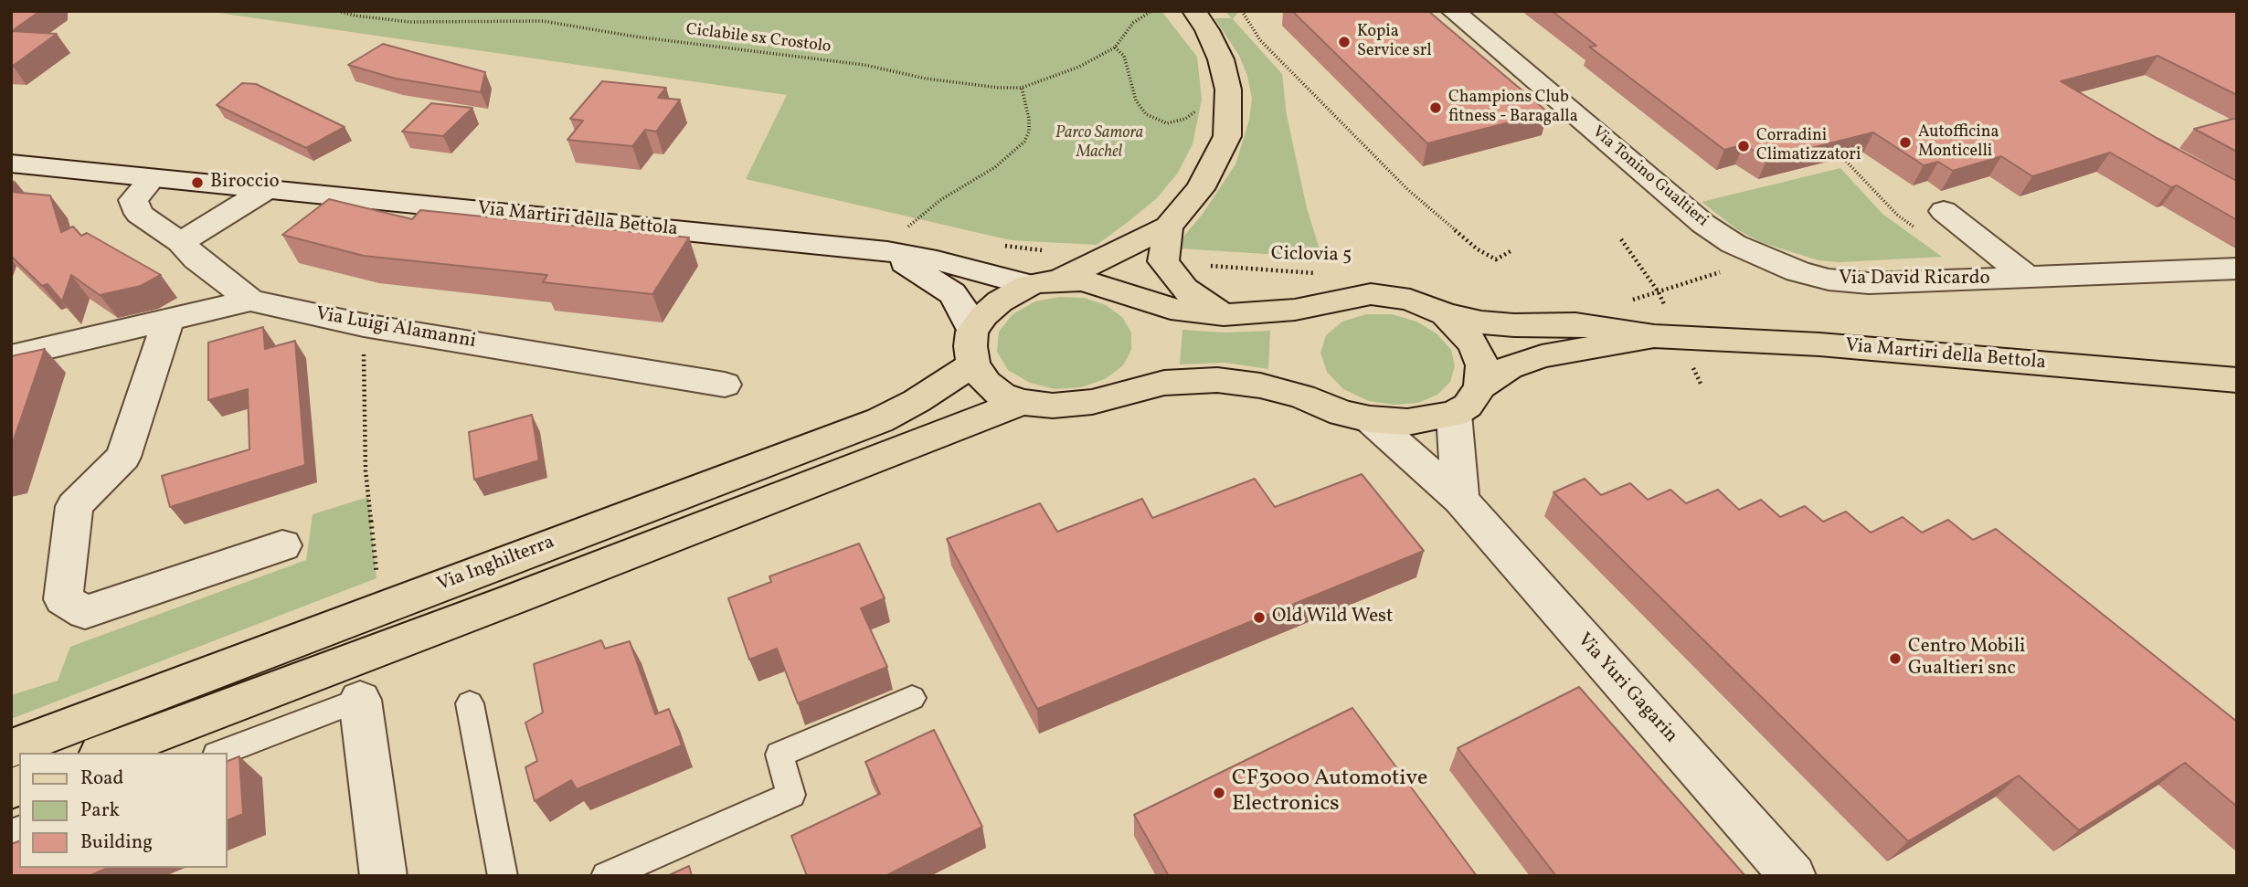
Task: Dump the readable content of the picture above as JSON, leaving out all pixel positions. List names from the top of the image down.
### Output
{
  "streets": {
    "main road": ["Via Martiri della Bettola", "Via Inghilterra"],
    "street": [
      "Via Tonino Gualtieri",
      "Via David Ricardo",
      "Via Luigi Alamanni",
      "Via Yuri Gagarin"
    ],
    "path": ["Ciclabile sx Crostolo", "Ciclovia 5"]
  },
  "crossings": [
    ["Via Tonino Gualtieri", "Via David Ricardo"],
    ["Via Martiri della Bettola", "Via Luigi Alamanni"],
    ["Via Martiri della Bettola", "Via Inghilterra"],
    ["Via Martiri della Bettola", "Via Yuri Gagarin"]
  ],
  "parks": ["Parco Samora Machel"],
  "places": [
    "Kopia Service srl",
    "Champions Club fitness - Baragalla",
    "Autofficina Monticelli",
    "Corradini Climatizzatori",
    "Biroccio",
    "Old Wild West",
    "Centro Mobili Gualtieri snc",
    "CF3000 Automotive Electronics"
  ],
  "legend": ["Road", "Park", "Building"]
}
